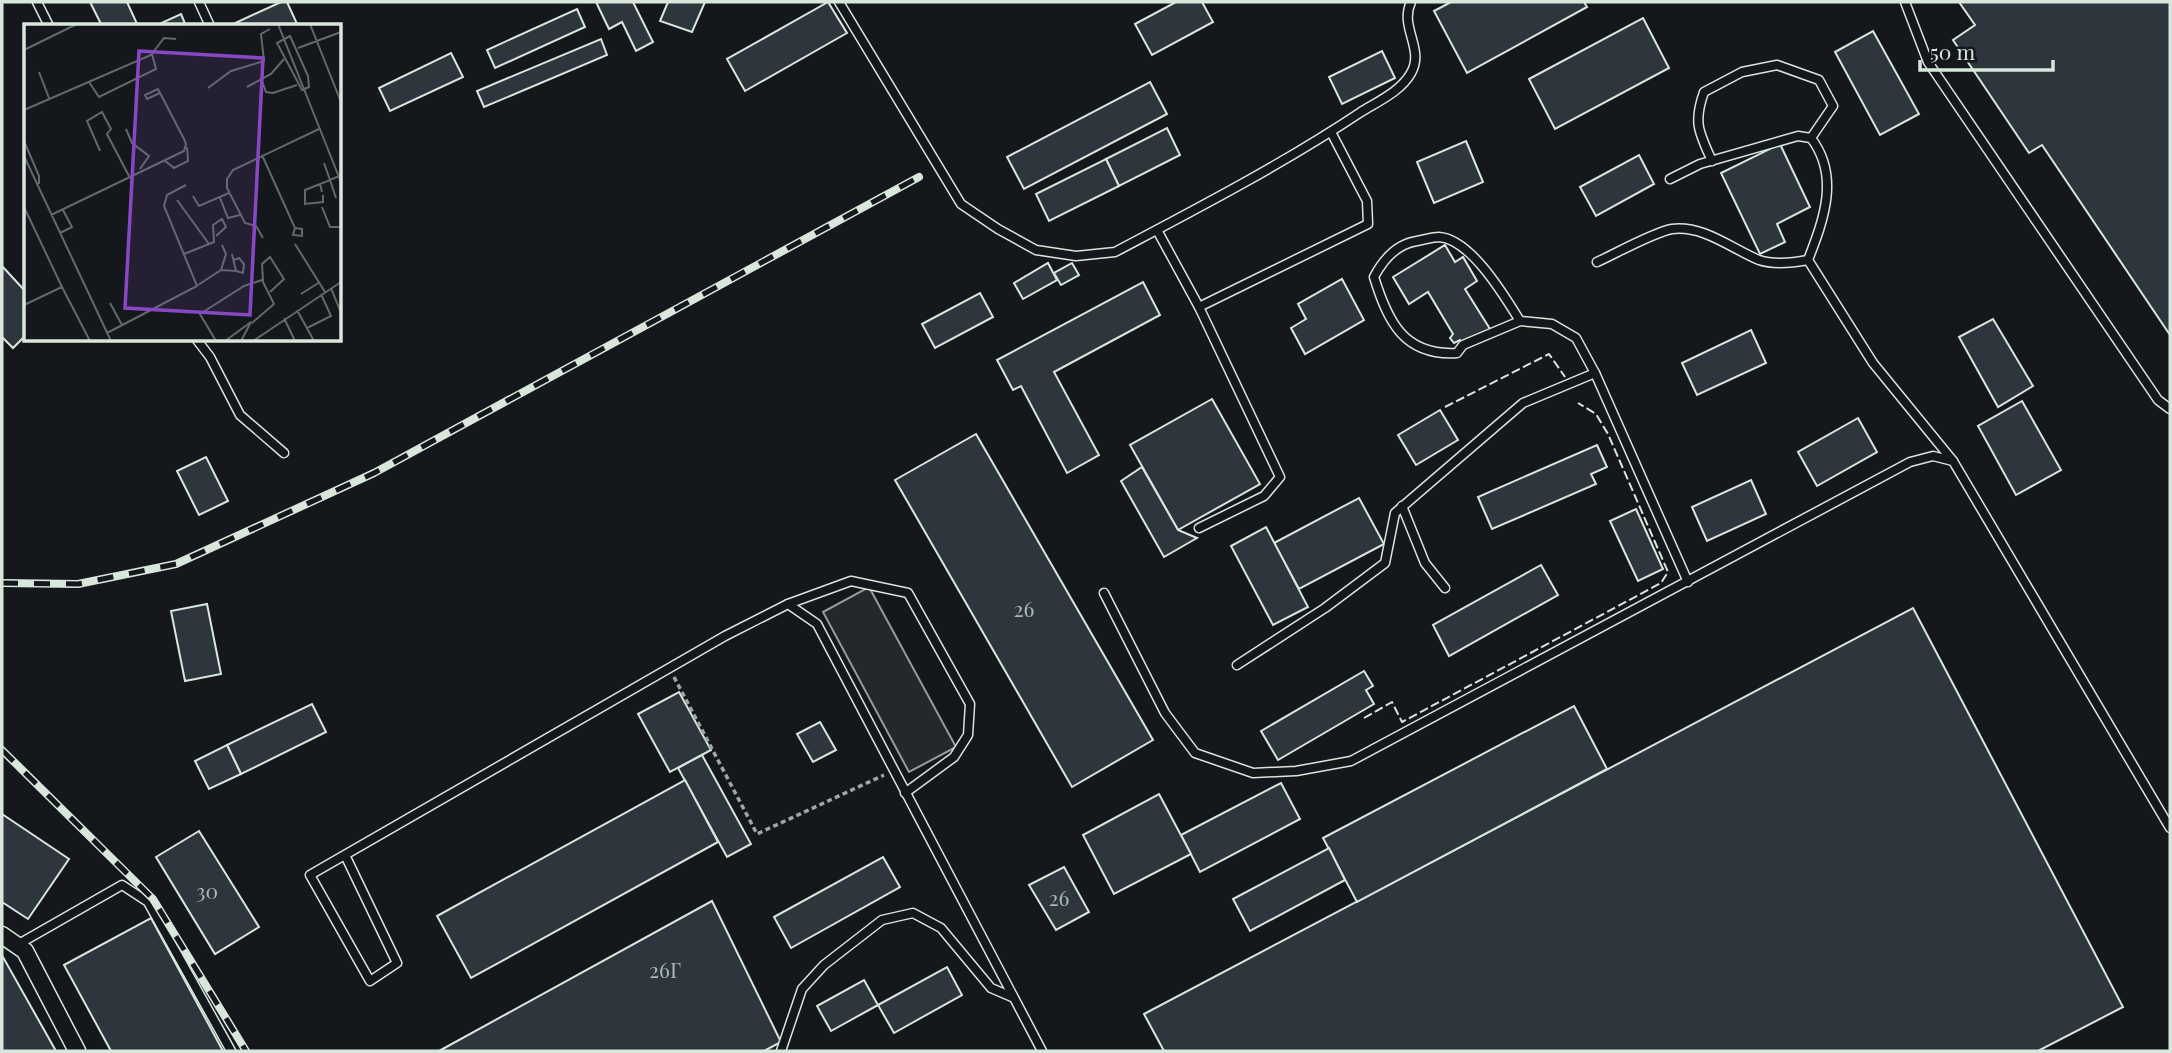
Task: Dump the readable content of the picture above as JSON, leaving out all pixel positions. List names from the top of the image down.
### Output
{
  "house_numbers": [
    "26",
    "30",
    "26",
    "26Г"
  ],
  "scale_bar": "50 m"
}
